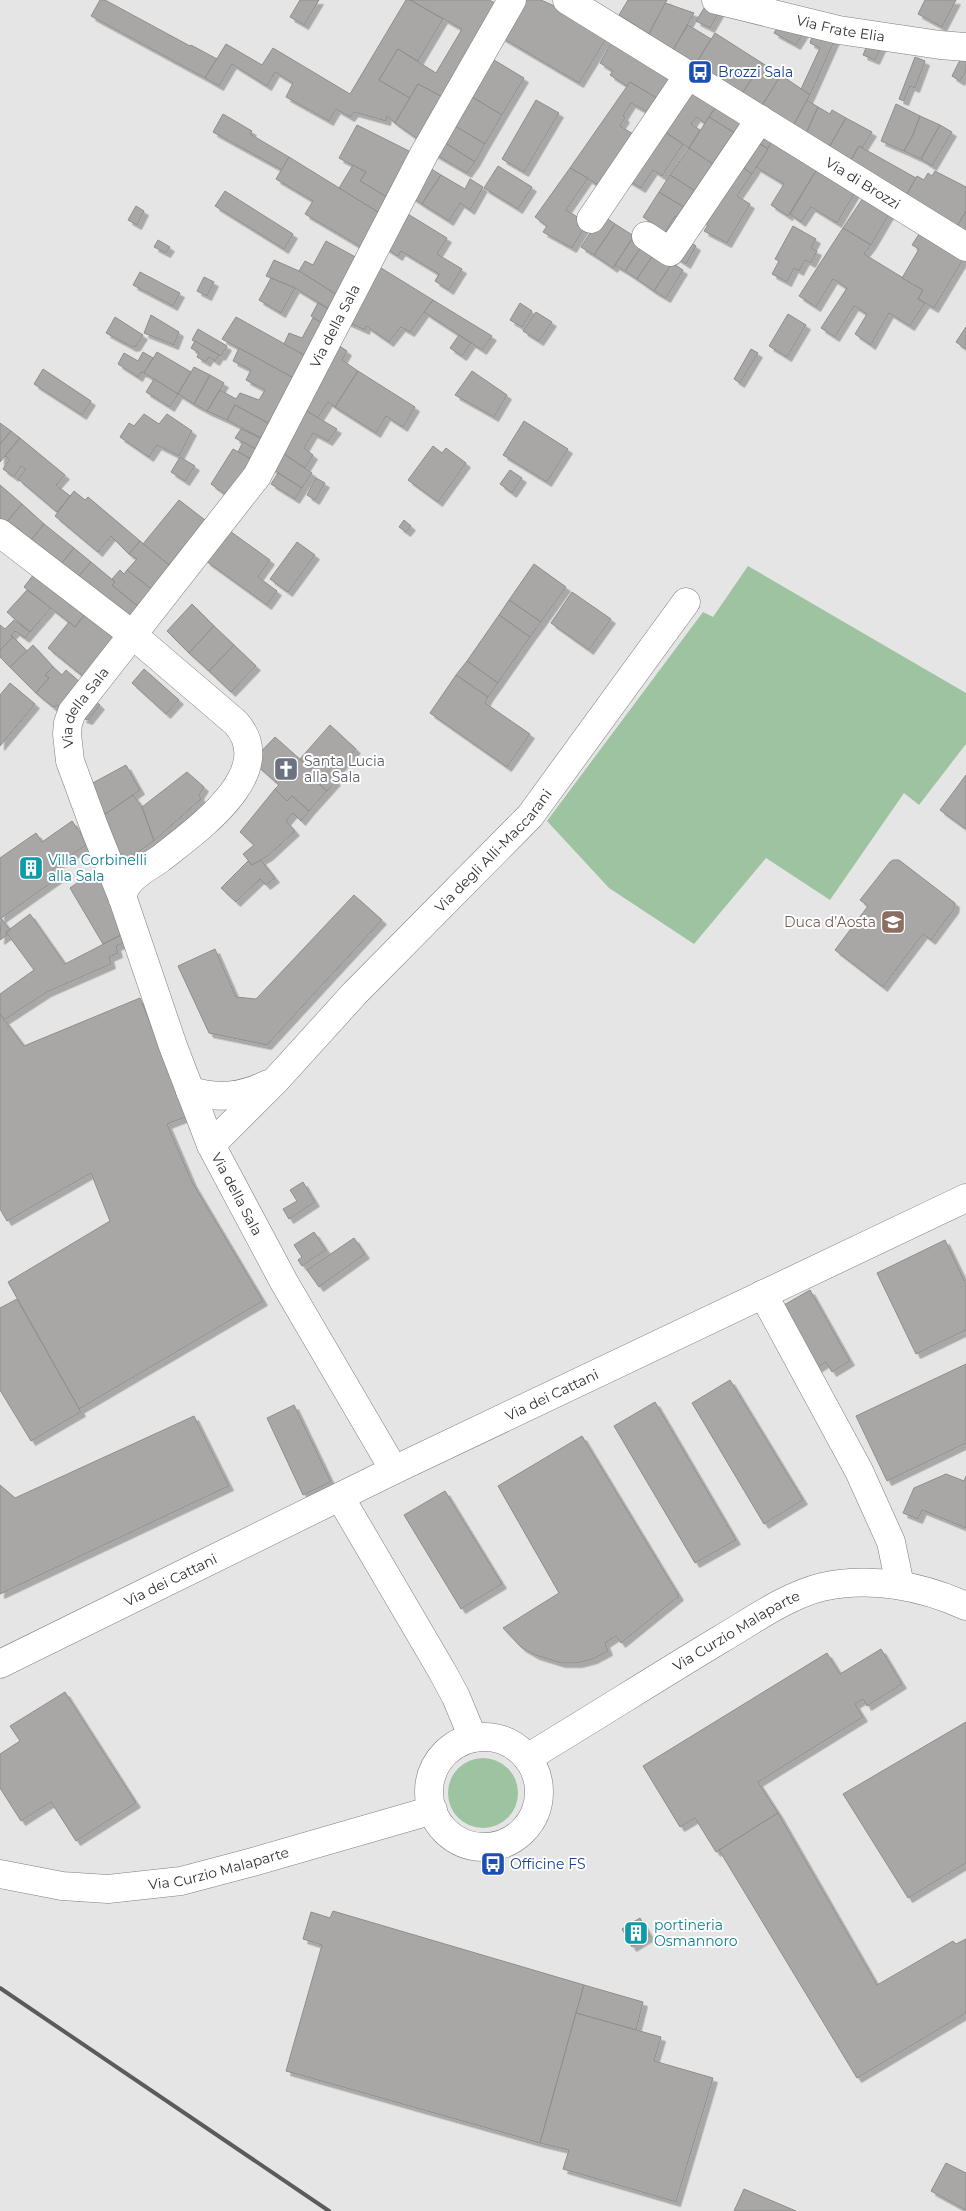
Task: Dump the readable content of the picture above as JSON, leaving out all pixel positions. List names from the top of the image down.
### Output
{
  "streets": {
    "street": [
      "Via Frate Elia",
      "Via di Brozzi",
      "Via della Sala",
      "Via degli Alli-Maccarani",
      "Via dei Cattani",
      "Via Curzio Malaparte"
    ]
  },
  "crossings": [
    ["Via della Sala", "Via degli Alli-Maccarani"],
    ["Via della Sala", "Via dei Cattani"]
  ],
  "places": {
    "bus stop": ["Brozzi Sala", "Officine FS"],
    "church": ["Santa Lucia alla Sala"],
    "building": ["Villa Corbinelli alla Sala", "portineria Osmannoro"],
    "school or university": ["Duca d’Aosta"]
  }
}
